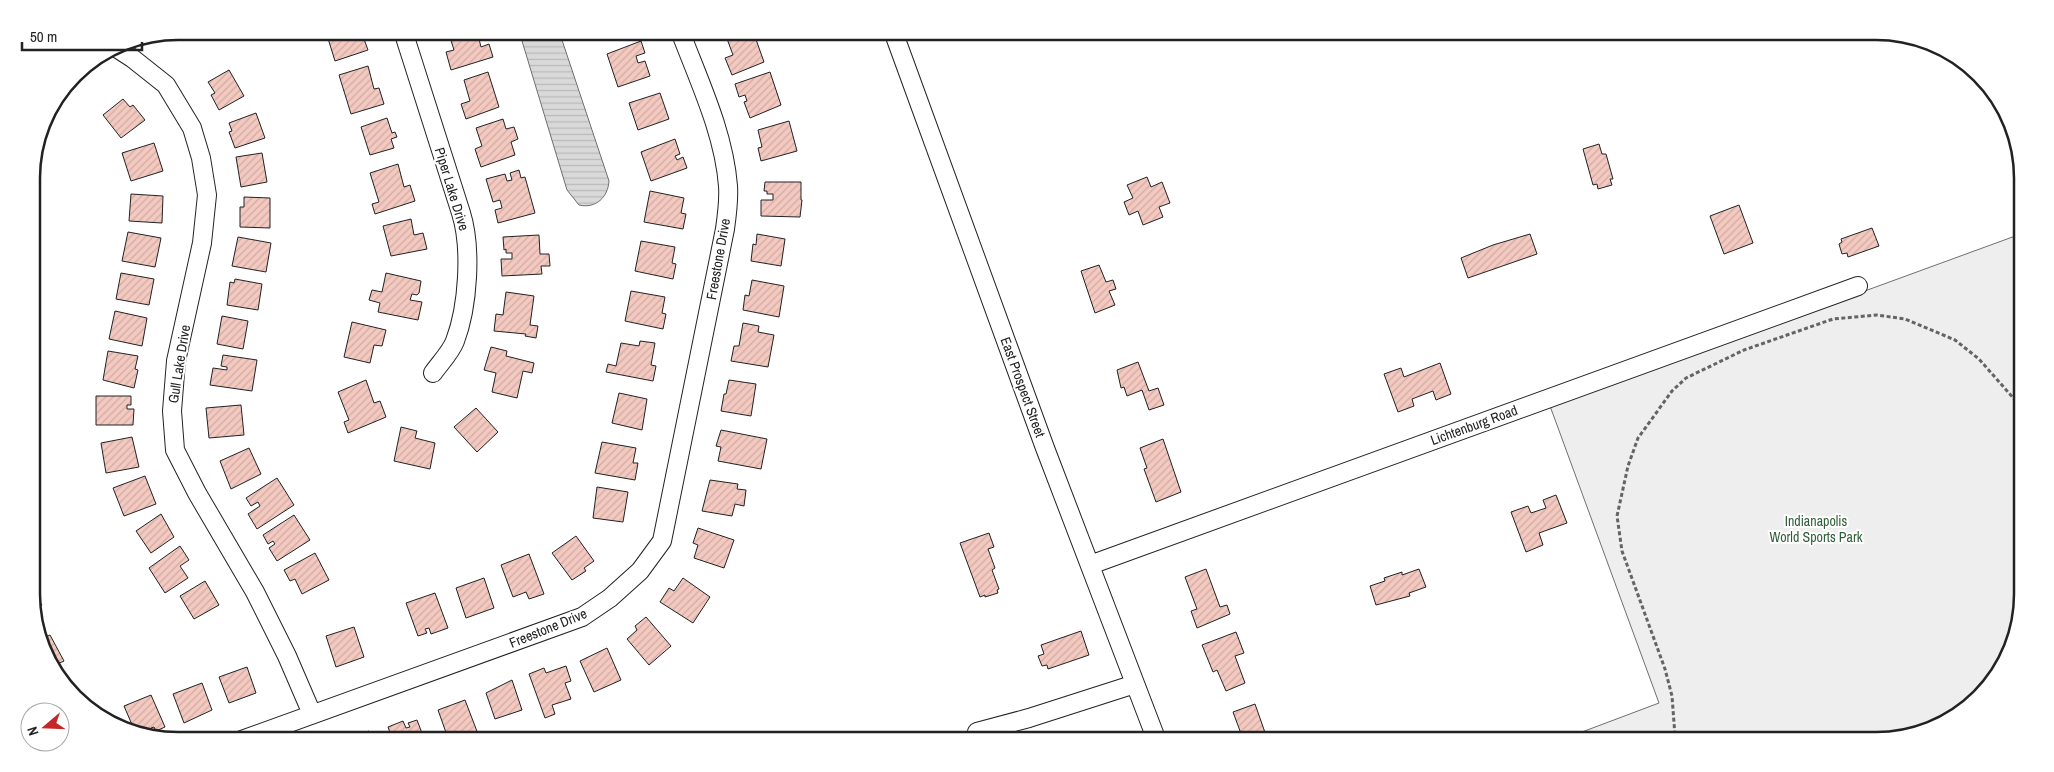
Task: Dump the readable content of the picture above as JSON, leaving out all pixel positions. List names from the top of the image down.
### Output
{
  "streets": {
    "street": [
      "Piper Lake Drive",
      "Freestone Drive",
      "Gull Lake Drive",
      "East Prospect Street",
      "Lichtenburg Road"
    ]
  },
  "crossings": [
    ["Freestone Drive", "Gull Lake Drive"],
    ["East Prospect Street", "Lichtenburg Road"]
  ],
  "parks": ["Indianapolis World Sports Park"],
  "scale_bar": "50 m",
  "north": "left"
}
